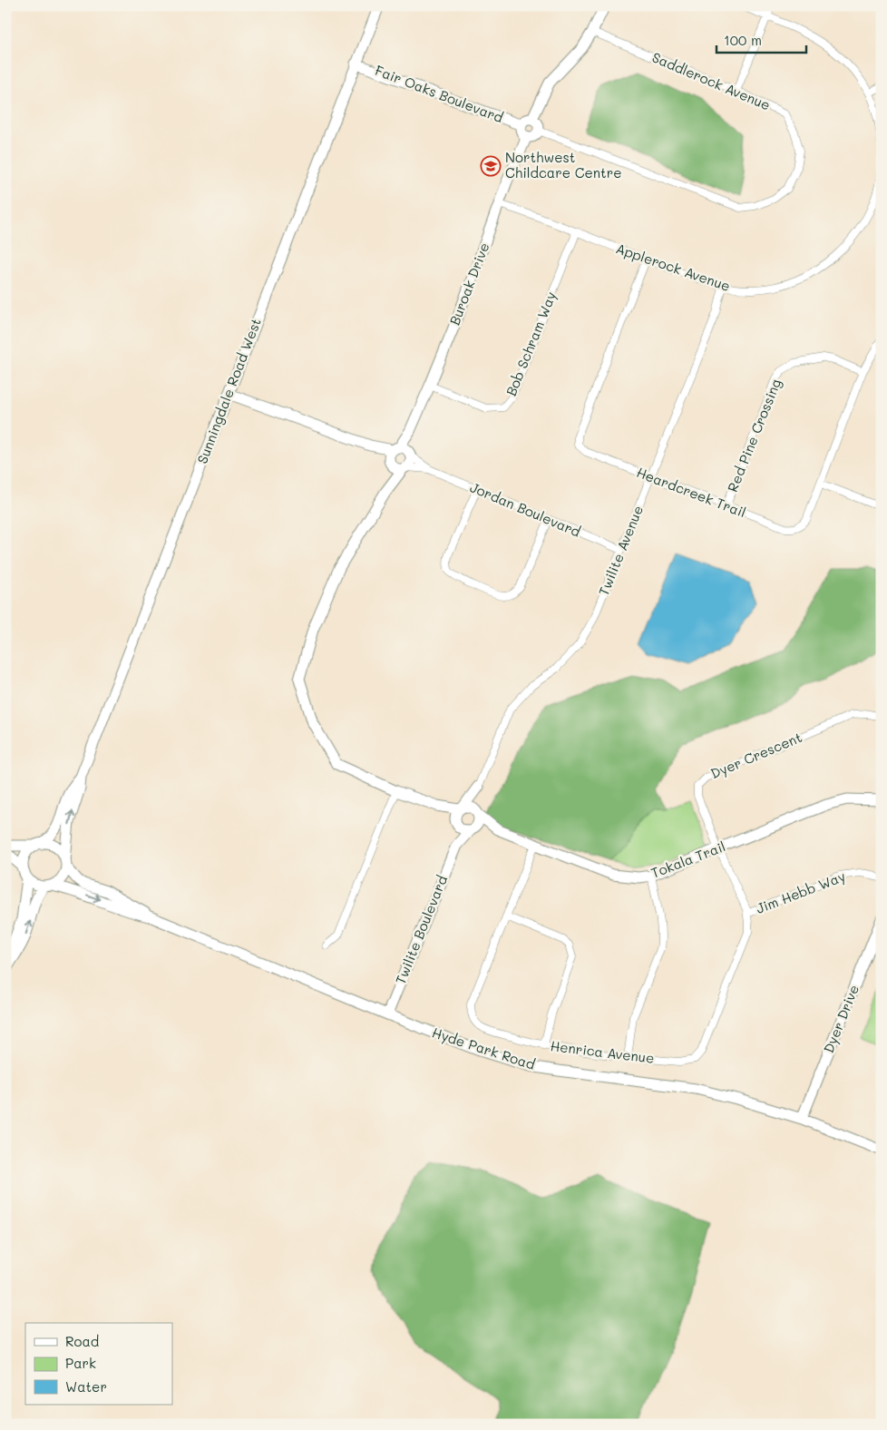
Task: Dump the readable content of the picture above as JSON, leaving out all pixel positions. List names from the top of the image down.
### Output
{
  "streets": {
    "street": [
      "Saddlerock Avenue",
      "Fair Oaks Boulevard",
      "Applerock Avenue",
      "Buroak Drive",
      "Bob Schram Way",
      "Sunningdale Road West",
      "Red Pine Crossing",
      "Heardcreek Trail",
      "Jordan Boulevard",
      "Twilite Avenue",
      "Dyer Crescent",
      "Tokala Trail",
      "Jim Hebb Way",
      "Twilite Boulevard",
      "Dyer Drive",
      "Hyde Park Road",
      "Henrica Avenue"
    ]
  },
  "crossings": [
    ["Saddlerock Avenue", "Fair Oaks Boulevard"],
    ["Saddlerock Avenue", "Buroak Drive"],
    ["Fair Oaks Boulevard", "Buroak Drive"],
    ["Fair Oaks Boulevard", "Sunningdale Road West"],
    ["Applerock Avenue", "Buroak Drive"],
    ["Applerock Avenue", "Bob Schram Way"],
    ["Applerock Avenue", "Heardcreek Trail"],
    ["Applerock Avenue", "Twilite Avenue"],
    ["Buroak Drive", "Bob Schram Way"],
    ["Buroak Drive", "Jordan Boulevard"],
    ["Sunningdale Road West", "Hyde Park Road"],
    ["Red Pine Crossing", "Heardcreek Trail"],
    ["Heardcreek Trail", "Twilite Avenue"],
    ["Jordan Boulevard", "Twilite Avenue"],
    ["Twilite Avenue", "Tokala Trail"],
    ["Twilite Avenue", "Twilite Boulevard"],
    ["Dyer Crescent", "Tokala Trail"],
    ["Dyer Crescent", "Henrica Avenue"],
    ["Tokala Trail", "Twilite Boulevard"],
    ["Tokala Trail", "Henrica Avenue"],
    ["Jim Hebb Way", "Henrica Avenue"],
    ["Twilite Boulevard", "Hyde Park Road"],
    ["Dyer Drive", "Hyde Park Road"]
  ],
  "places": {
    "school or university": ["Northwest Childcare Centre"]
  },
  "legend": ["Road", "Park", "Water"],
  "scale_bar": "100 m"
}
